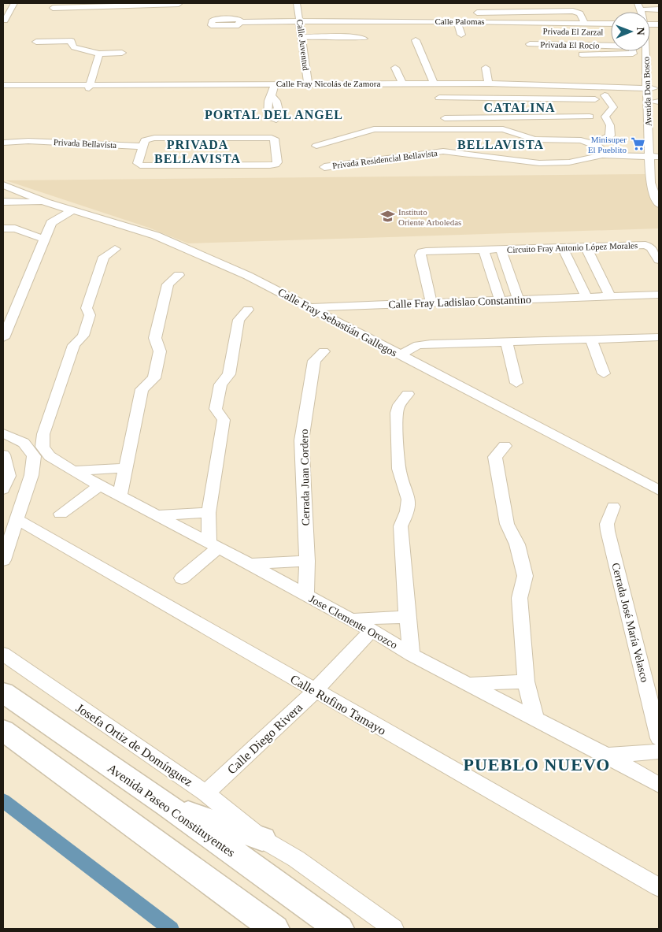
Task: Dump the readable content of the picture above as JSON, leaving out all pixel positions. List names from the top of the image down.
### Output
{
  "streets": {
    "highway": ["Avenida Paseo Constituyentes"],
    "street": [
      "Calle Palomas",
      "Calle Juventud",
      "Privada El Rocío",
      "Calle Fray Nicolás de Zamora",
      "Avenida Don Bosco",
      "Privada Bellavista",
      "Privada Residencial Bellavista",
      "Circuito Fray Antonio López Morales",
      "Calle Fray Ladislao Constantino",
      "Calle Fray Sebastián Gallegos",
      "Cerrada Juan Cordero",
      "Jose Clemente Orozco",
      "Cerrada José María Velasco",
      "Calle Rufino Tamayo",
      "Calle Diego Rivera",
      "Josefa Ortiz de Domínguez"
    ]
  },
  "crossings": [
    ["Calle Palomas", "Calle Juventud"],
    ["Calle Juventud", "Calle Fray Nicolás de Zamora"],
    ["Calle Fray Nicolás de Zamora", "Avenida Don Bosco"],
    ["Avenida Don Bosco", "Privada Residencial Bellavista"],
    ["Circuito Fray Antonio López Morales", "Calle Fray Ladislao Constantino"],
    ["Calle Fray Ladislao Constantino", "Calle Fray Sebastián Gallegos"],
    ["Cerrada Juan Cordero", "Jose Clemente Orozco"],
    ["Jose Clemente Orozco", "Calle Diego Rivera"],
    ["Calle Rufino Tamayo", "Calle Diego Rivera"],
    ["Calle Diego Rivera", "Josefa Ortiz de Domínguez"]
  ],
  "districts": [
    "CATALINA",
    "PORTAL DEL ANGEL",
    "PRIVADA BELLAVISTA",
    "BELLAVISTA",
    "PUEBLO NUEVO"
  ],
  "places": {
    "supermarket": ["Minisuper El Pueblito"],
    "school or university": ["Instituto Oriente Arboledas"]
  },
  "north": "right"
}
